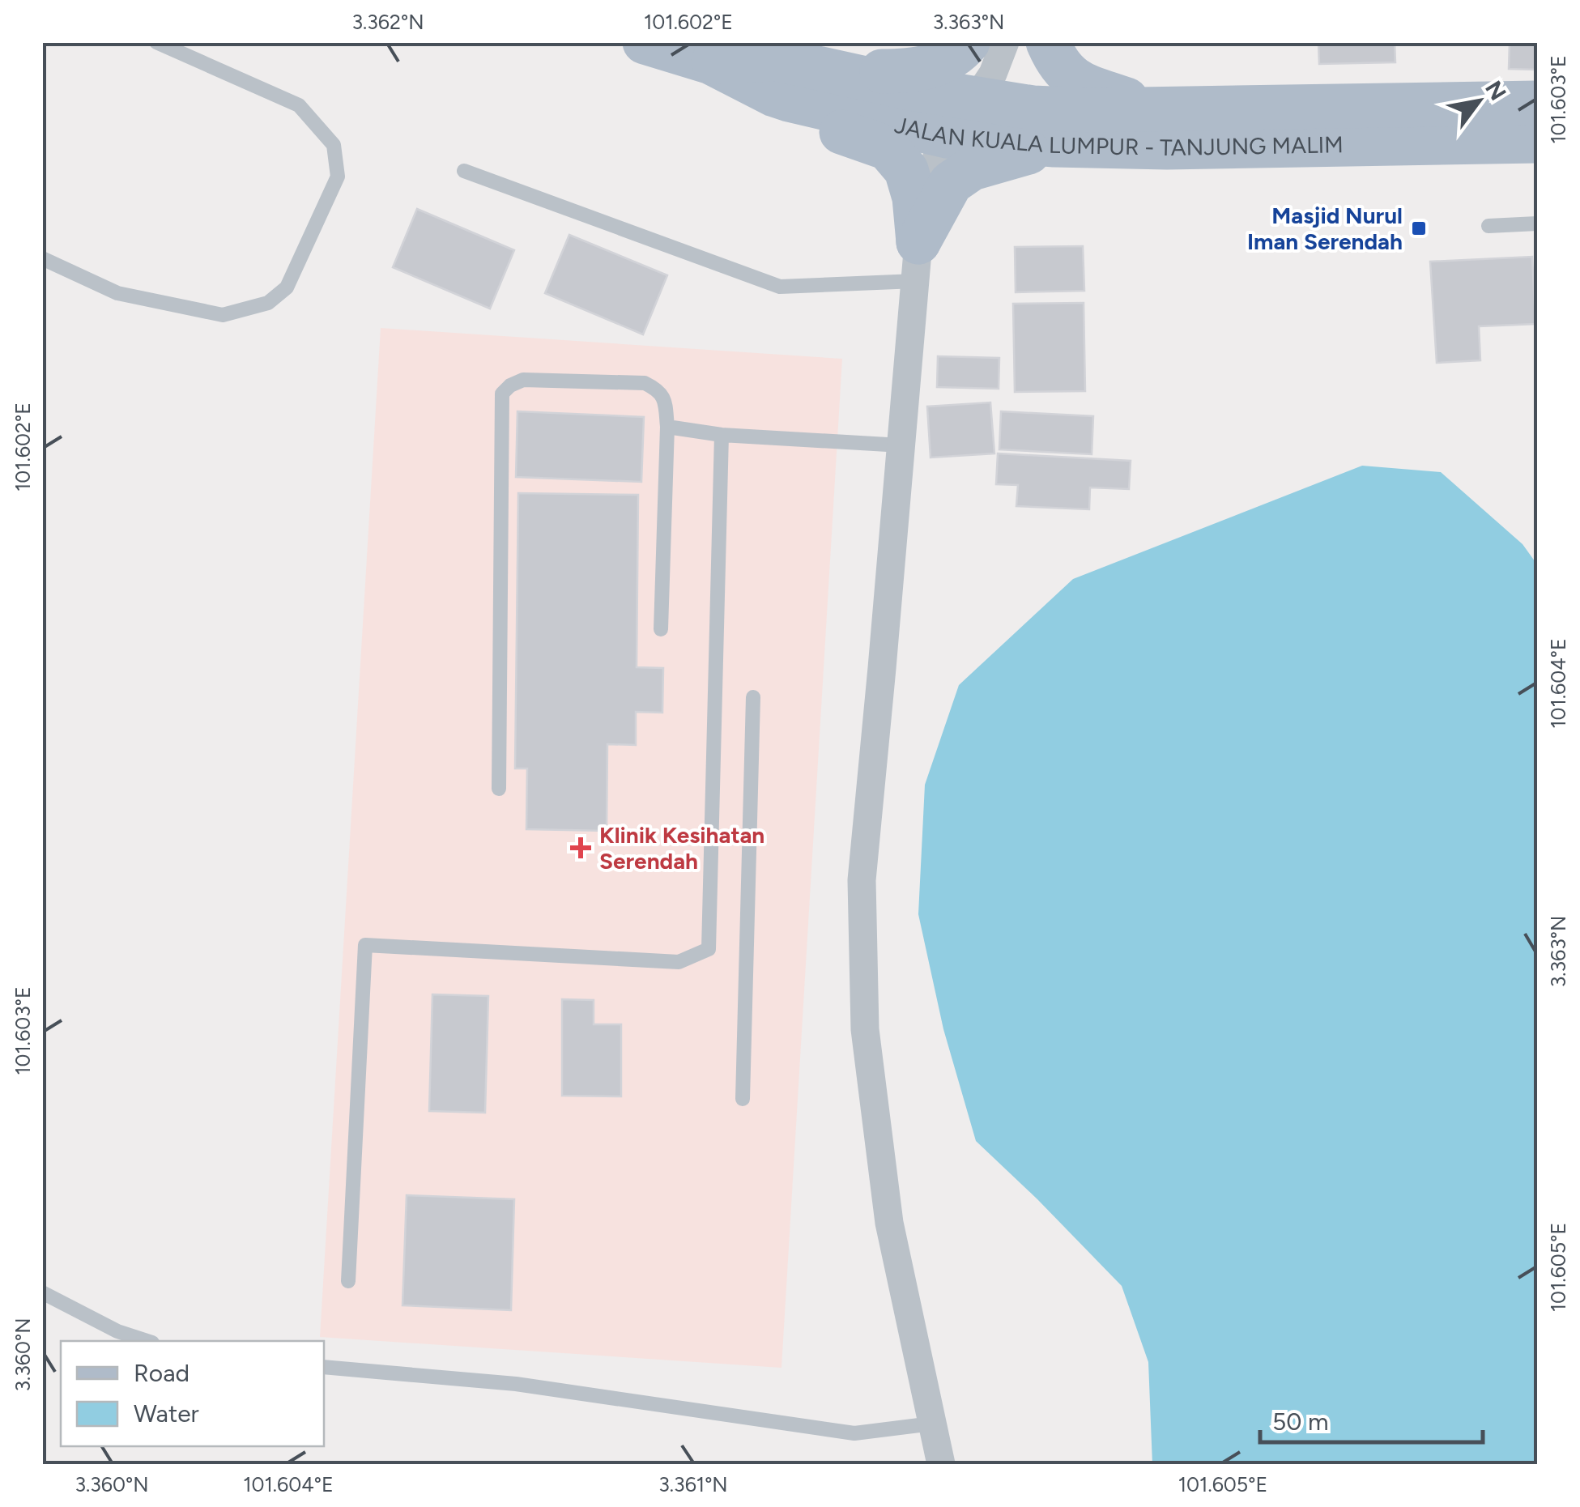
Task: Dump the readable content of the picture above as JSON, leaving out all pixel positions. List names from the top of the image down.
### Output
{
  "streets": {
    "main road": ["JALAN KUALA LUMPUR - TANJUNG MALIM"]
  },
  "places": {
    "transit": ["Masjid Nurul Iman Serendah"],
    "health": ["Klinik Kesihatan Serendah"]
  },
  "legend": ["Road", "Water"],
  "scale_bar": "50 m",
  "north": "top right",
  "coordinates": [
    "3.362°N",
    "101.602°E",
    "3.363°N",
    "101.603°E",
    "101.604°E",
    "101.605°E",
    "3.360°N",
    "3.361°N"
  ]
}
